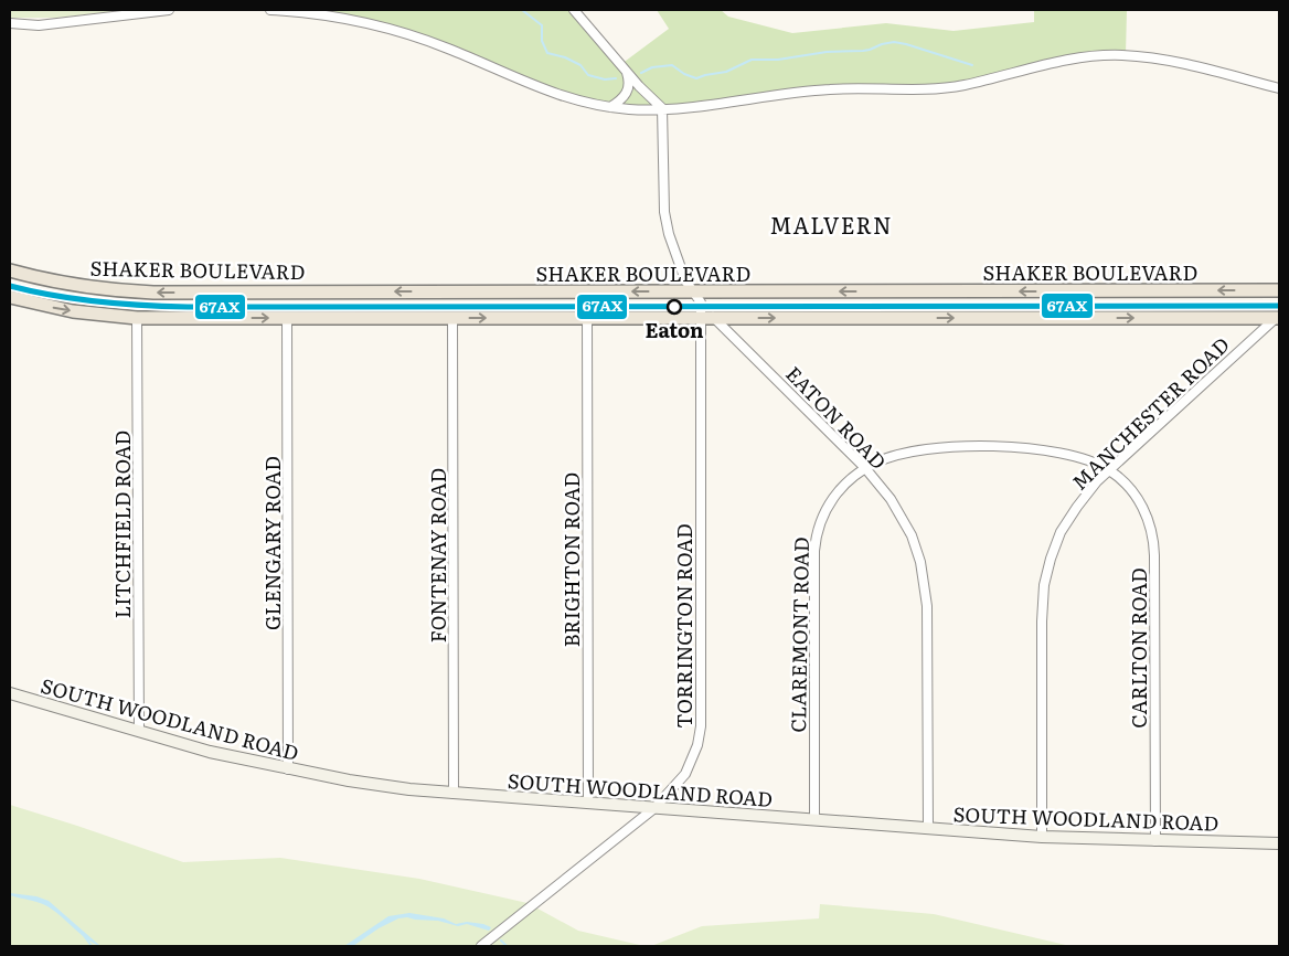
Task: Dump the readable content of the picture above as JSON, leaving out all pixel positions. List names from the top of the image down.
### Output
{
  "streets": {
    "main road": ["SHAKER BOULEVARD"],
    "street": [
      "MANCHESTER ROAD",
      "EATON ROAD",
      "LITCHFIELD ROAD",
      "GLENGARY ROAD",
      "FONTENAY ROAD",
      "BRIGHTON ROAD",
      "TORRINGTON ROAD",
      "CLAREMONT ROAD",
      "CARLTON ROAD",
      "SOUTH WOODLAND ROAD"
    ]
  },
  "crossings": [
    ["SHAKER BOULEVARD", "EATON ROAD"],
    ["MANCHESTER ROAD", "CLAREMONT ROAD"],
    ["MANCHESTER ROAD", "CARLTON ROAD"],
    ["MANCHESTER ROAD", "SOUTH WOODLAND ROAD"],
    ["EATON ROAD", "TORRINGTON ROAD"],
    ["EATON ROAD", "CLAREMONT ROAD"],
    ["EATON ROAD", "SOUTH WOODLAND ROAD"],
    ["LITCHFIELD ROAD", "SOUTH WOODLAND ROAD"],
    ["GLENGARY ROAD", "SOUTH WOODLAND ROAD"],
    ["FONTENAY ROAD", "SOUTH WOODLAND ROAD"],
    ["BRIGHTON ROAD", "SOUTH WOODLAND ROAD"],
    ["TORRINGTON ROAD", "SOUTH WOODLAND ROAD"],
    ["CLAREMONT ROAD", "CARLTON ROAD"],
    ["CLAREMONT ROAD", "SOUTH WOODLAND ROAD"],
    ["CARLTON ROAD", "SOUTH WOODLAND ROAD"]
  ],
  "districts": ["MALVERN"],
  "places": ["Eaton"],
  "lines": ["transit line 67AX"]
}
